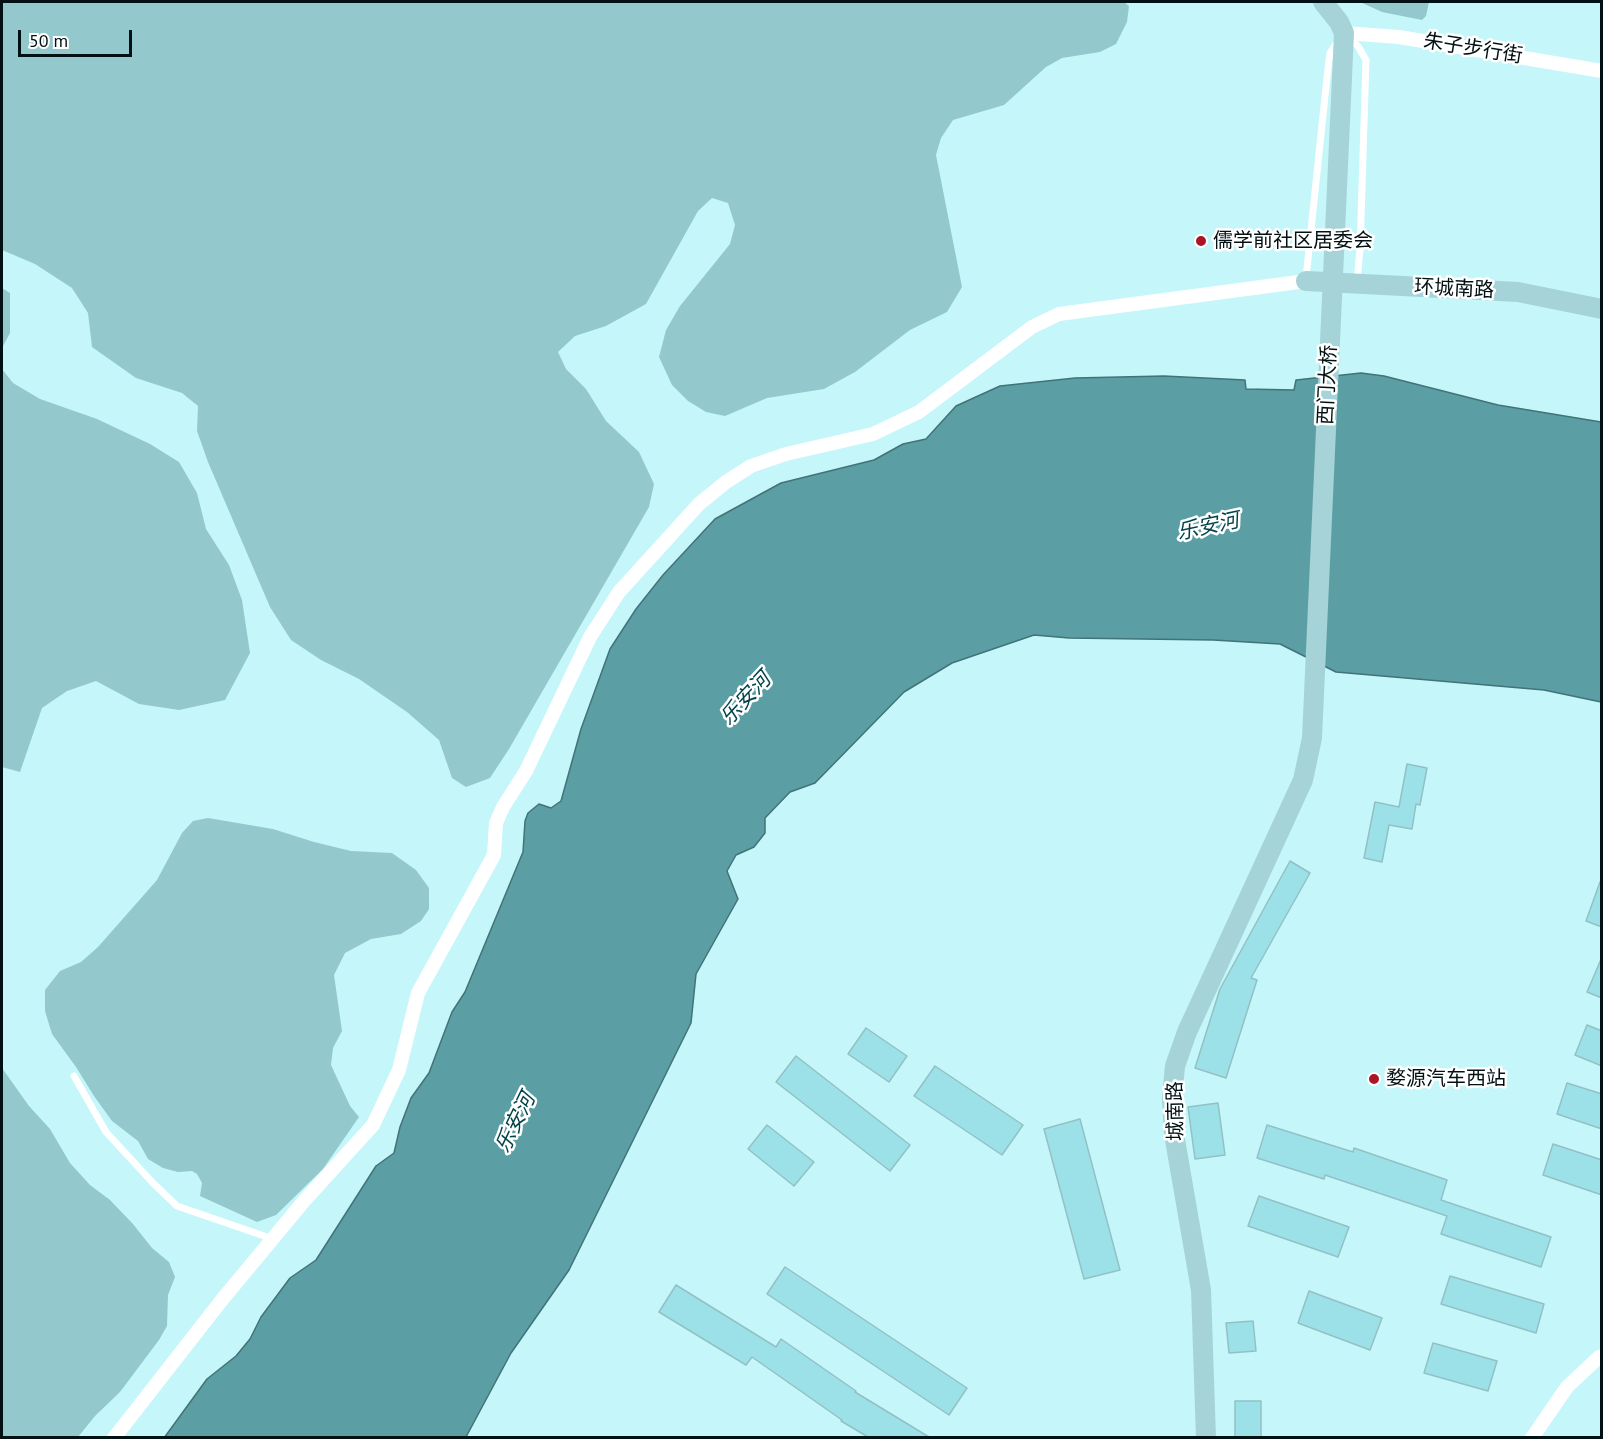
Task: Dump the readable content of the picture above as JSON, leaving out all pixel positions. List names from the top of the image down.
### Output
{
  "streets": {
    "street": [
      "朱子步行街",
      "环城南路",
      "西门大桥",
      "城南路"
    ]
  },
  "crossings": [
    ["朱子步行街", "西门大桥"],
    ["西门大桥", "城南路"]
  ],
  "water": ["乐安河"],
  "places": ["儒学前社区居委会", "婺源汽车西站"],
  "scale_bar": "50 m"
}
